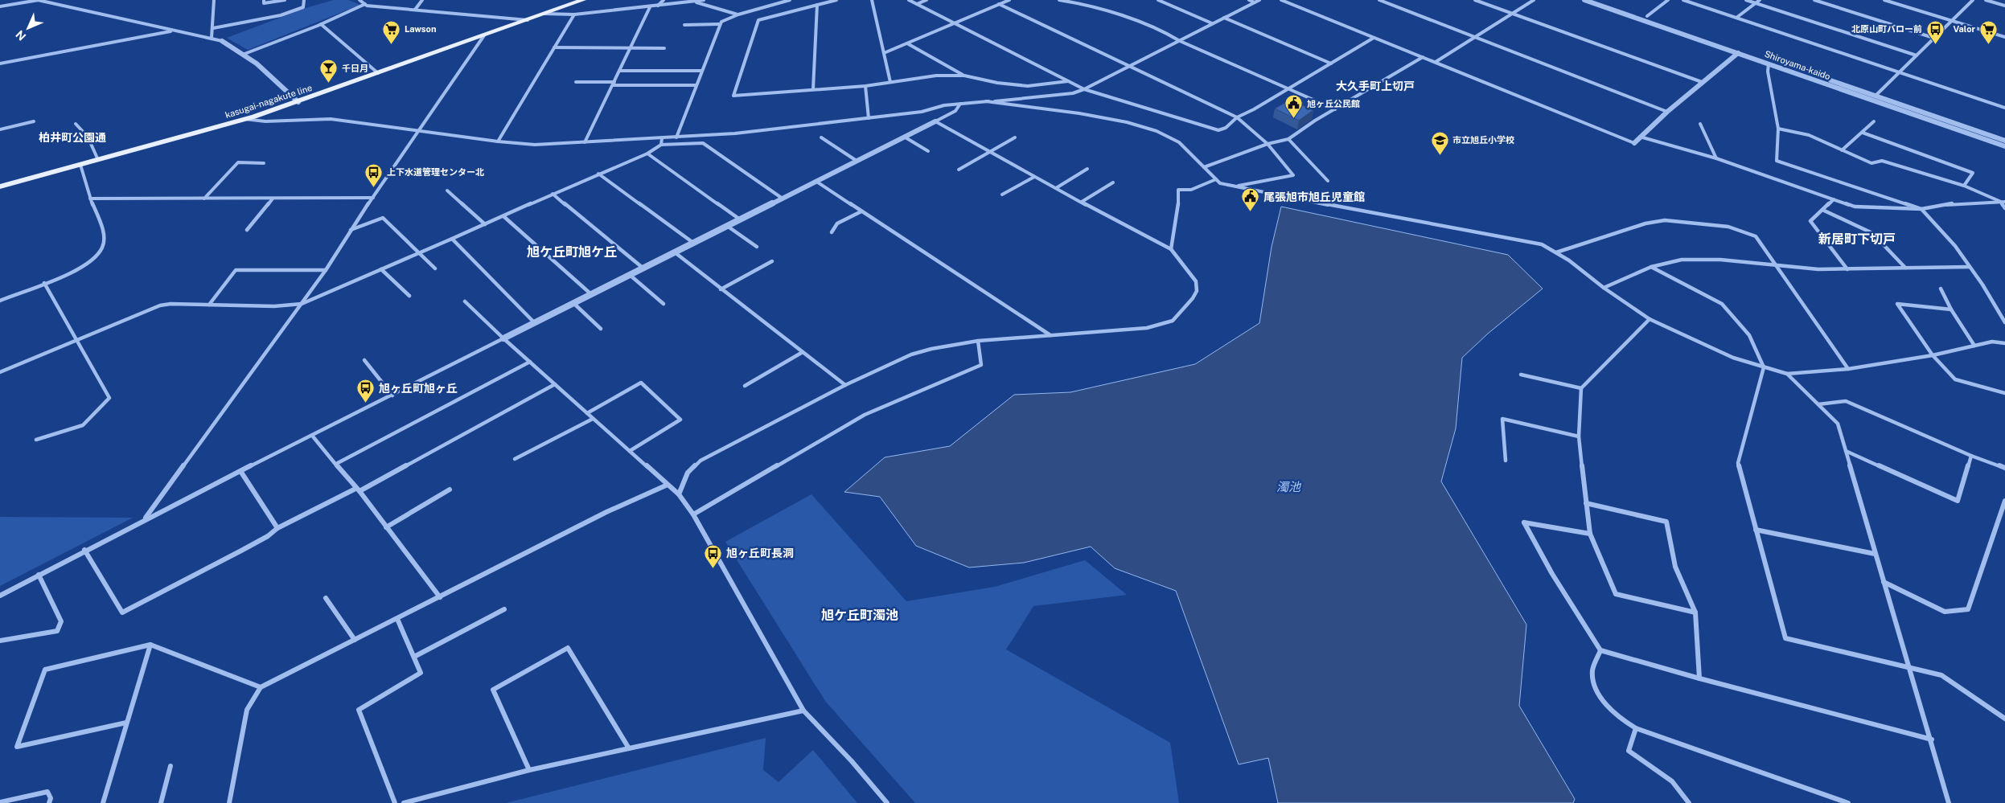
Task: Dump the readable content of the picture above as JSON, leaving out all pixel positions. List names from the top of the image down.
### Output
{
  "streets": {
    "main road": ["kasugai-nagakute line"],
    "street": ["Shiroyama-kaido"]
  },
  "districts": [
    "大久手町上切戸",
    "柏井町公園通",
    "新居町下切戸",
    "旭ケ丘町旭ケ丘",
    "旭ケ丘町濁池"
  ],
  "water": ["濁池"],
  "places": {
    "supermarket": ["Lawson", "Valor"],
    "bus stop": [
      "北原山町バロー前",
      "上下水道管理センター北",
      "旭ヶ丘町旭ヶ丘",
      "旭ヶ丘町長洞"
    ],
    "bar": ["千日月"],
    "public building": ["旭ヶ丘公民館", "尾張旭市旭丘児童館"],
    "school or university": ["市立旭丘小学校"]
  },
  "north": "bottom left"
}
